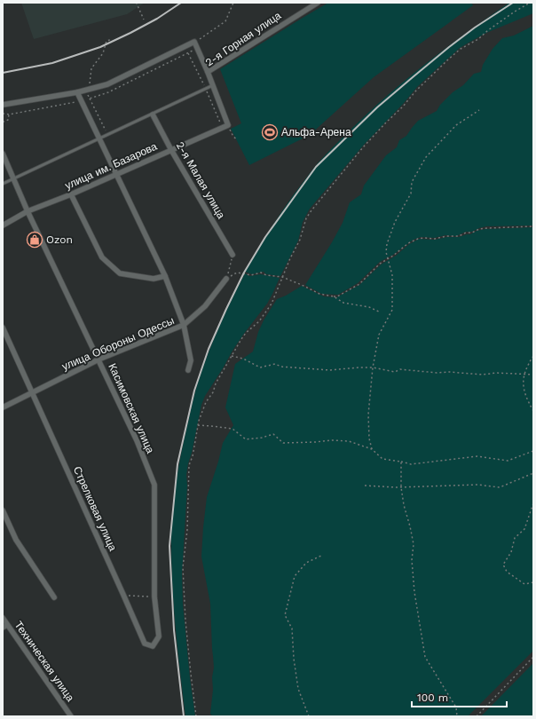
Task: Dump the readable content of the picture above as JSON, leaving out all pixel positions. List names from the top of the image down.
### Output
{
  "streets": {
    "street": [
      "2-я Горная улица",
      "улица им. Базарова",
      "2-я Малая улица",
      "улица Обороны Одессы",
      "Касимовская улица",
      "Стрелковая улица",
      "Техническая улица"
    ]
  },
  "crossings": [
    ["2-я Горная улица", "улица им. Базарова"],
    ["улица им. Базарова", "2-я Малая улица"],
    ["улица им. Базарова", "Касимовская улица"],
    ["улица Обороны Одессы", "Касимовская улица"],
    ["улица Обороны Одессы", "Стрелковая улица"],
    ["Касимовская улица", "Стрелковая улица"]
  ],
  "places": {
    "sports": ["Альфа-Арена"],
    "shop": ["Ozon"]
  },
  "scale_bar": "100 m"
}
